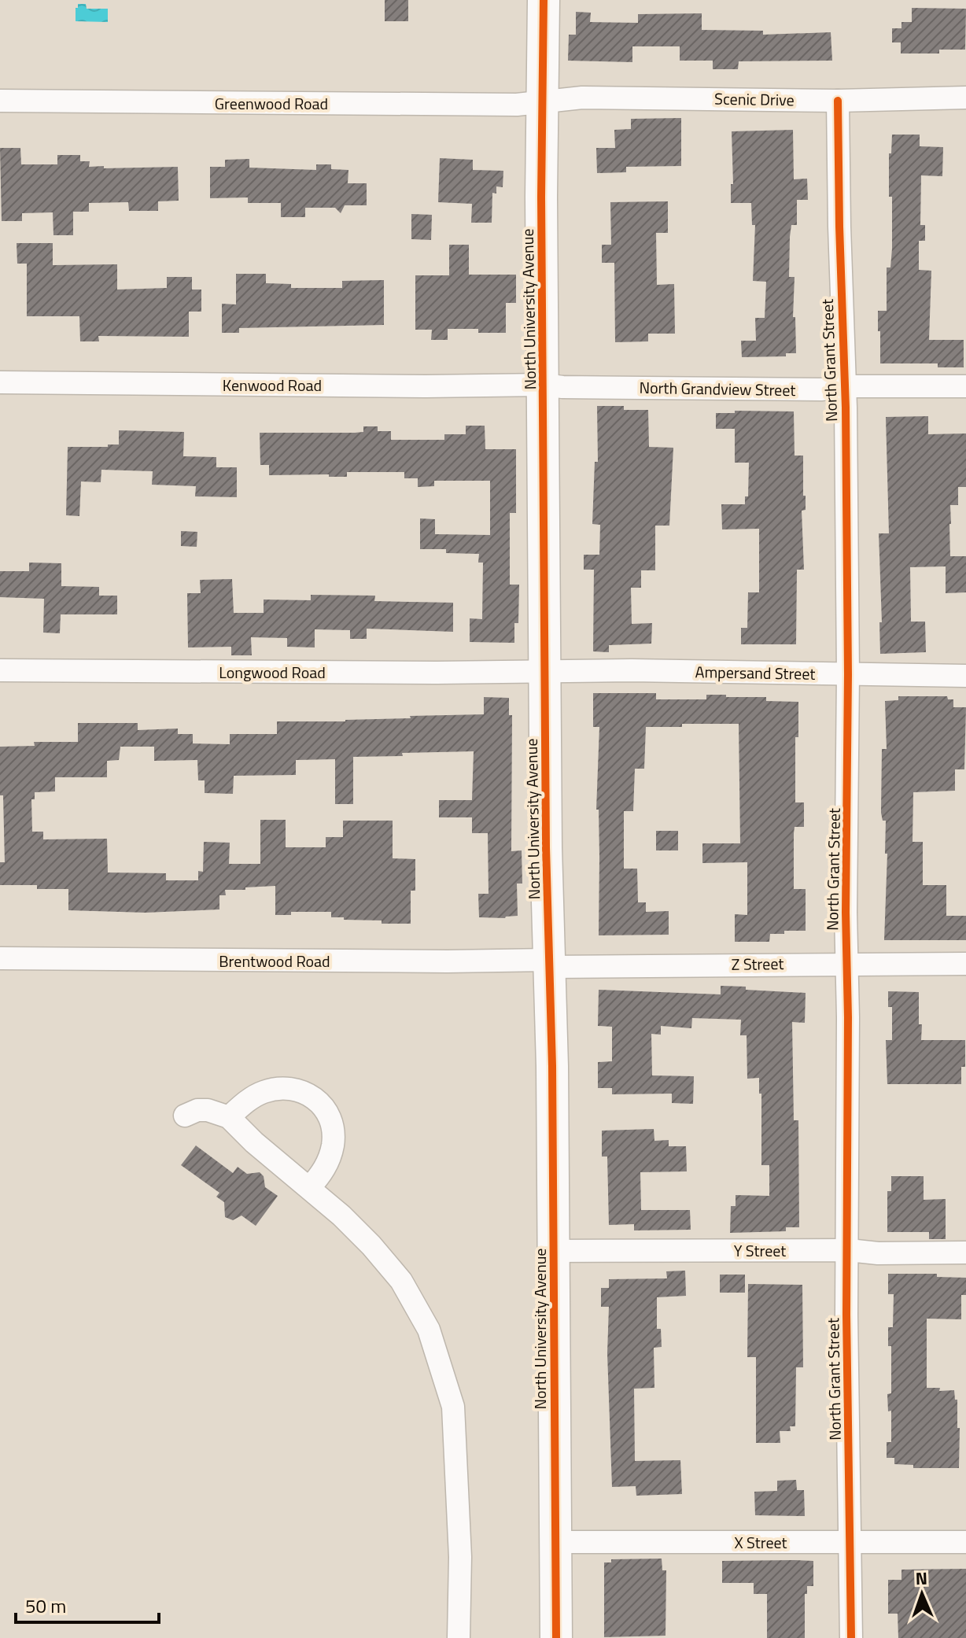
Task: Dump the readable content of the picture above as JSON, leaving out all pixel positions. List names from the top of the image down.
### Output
{
  "streets": {
    "street": [
      "Scenic Drive",
      "Greenwood Road",
      "North University Avenue",
      "North Grant Street",
      "Kenwood Road",
      "North Grandview Street",
      "Longwood Road",
      "Ampersand Street",
      "Brentwood Road",
      "Z Street",
      "Y Street",
      "X Street"
    ]
  },
  "crossings": [
    ["Scenic Drive", "Greenwood Road"],
    ["Scenic Drive", "North University Avenue"],
    ["Scenic Drive", "North Grant Street"],
    ["Greenwood Road", "North University Avenue"],
    ["North University Avenue", "Kenwood Road"],
    ["North University Avenue", "North Grandview Street"],
    ["North University Avenue", "Longwood Road"],
    ["North University Avenue", "Ampersand Street"],
    ["North University Avenue", "Brentwood Road"],
    ["North University Avenue", "Z Street"],
    ["North University Avenue", "Y Street"],
    ["North University Avenue", "X Street"],
    ["North Grant Street", "North Grandview Street"],
    ["North Grant Street", "Ampersand Street"],
    ["North Grant Street", "Z Street"],
    ["North Grant Street", "Y Street"],
    ["North Grant Street", "X Street"],
    ["Kenwood Road", "North Grandview Street"],
    ["Longwood Road", "Ampersand Street"],
    ["Brentwood Road", "Z Street"]
  ],
  "scale_bar": "50 m",
  "north": "top"
}
